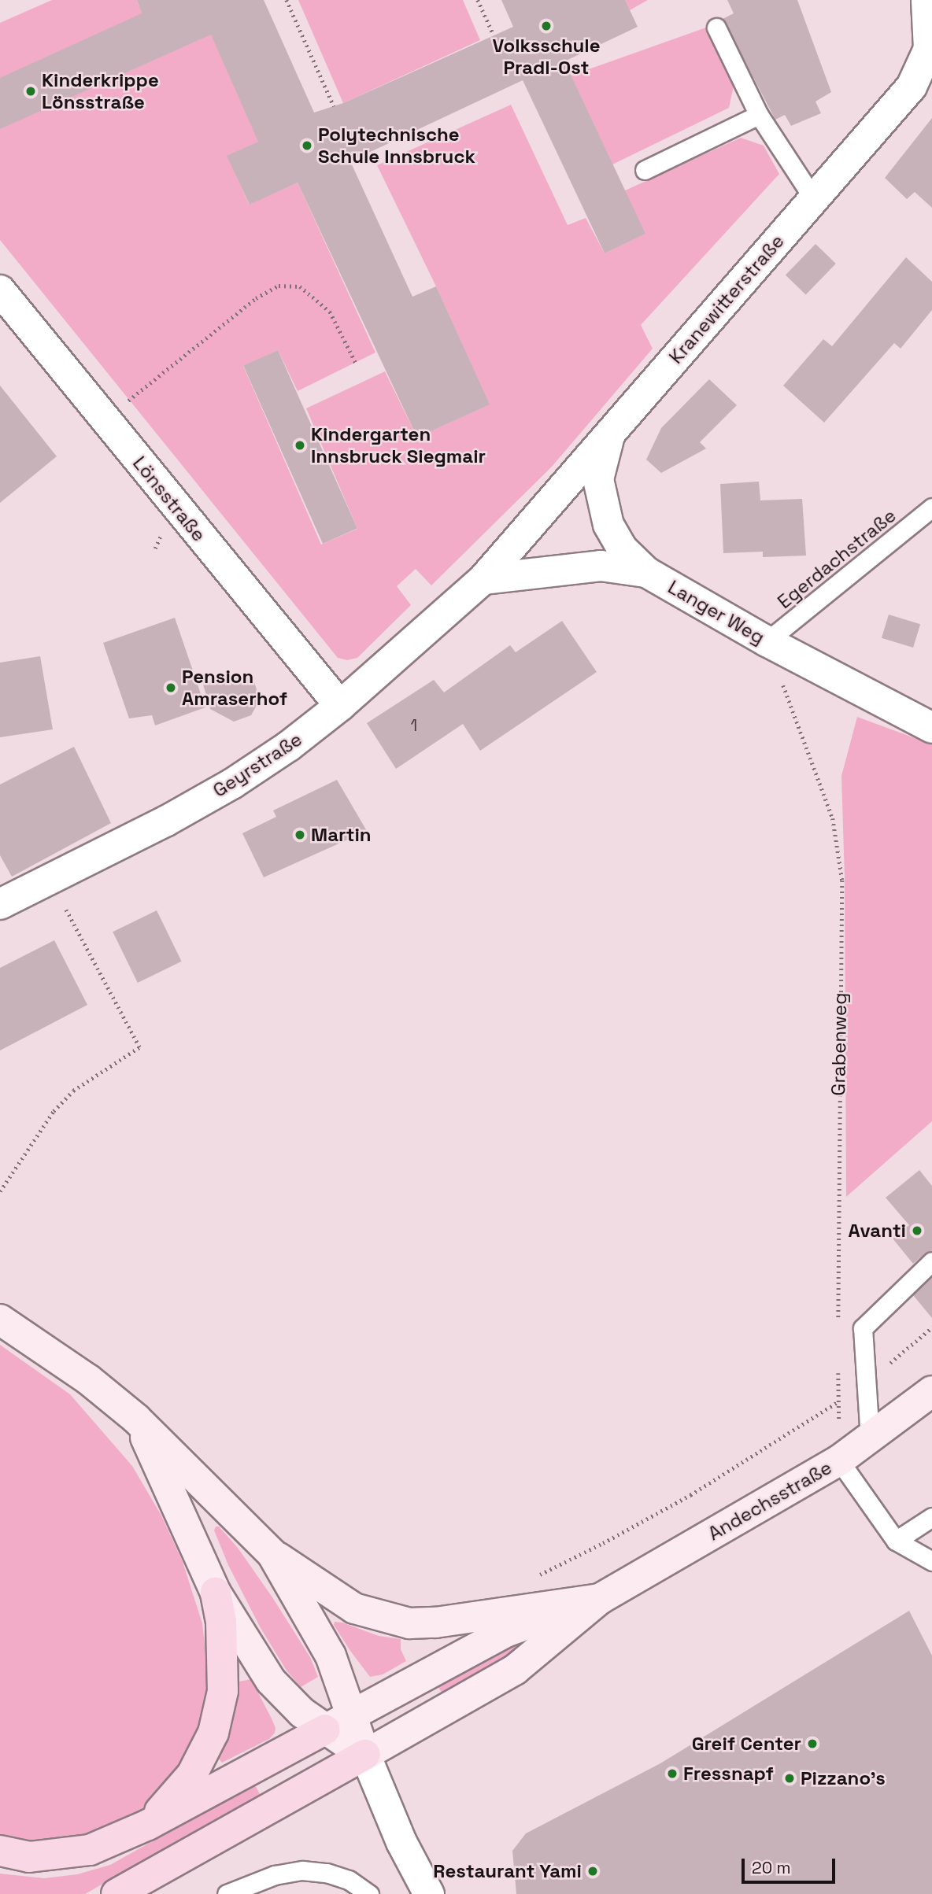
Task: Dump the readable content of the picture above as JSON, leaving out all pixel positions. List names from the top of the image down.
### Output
{
  "streets": {
    "main road": ["Andechsstraße"],
    "street": [
      "Kranewitterstraße",
      "Lönsstraße",
      "Langer Weg",
      "Geyrstraße"
    ],
    "lane": ["Egerdachstraße"],
    "path": ["Grabenweg"]
  },
  "crossings": [
    ["Kranewitterstraße", "Langer Weg"],
    ["Kranewitterstraße", "Geyrstraße"],
    ["Lönsstraße", "Geyrstraße"],
    ["Egerdachstraße", "Langer Weg"],
    ["Egerdachstraße", "Grabenweg"],
    ["Langer Weg", "Geyrstraße"],
    ["Langer Weg", "Grabenweg"]
  ],
  "places": [
    "Volksschule Pradl-Ost",
    "Kinderkrippe Lönsstraße",
    "Polytechnische Schule Innsbruck",
    "Kindergarten Innsbruck Siegmair",
    "Pension Amraserhof",
    "Martin",
    "Avanti",
    "Greif Center",
    "Fressnapf",
    "Pizzano's",
    "Restaurant Yami"
  ],
  "house_numbers": ["1"],
  "scale_bar": "20 m"
}
